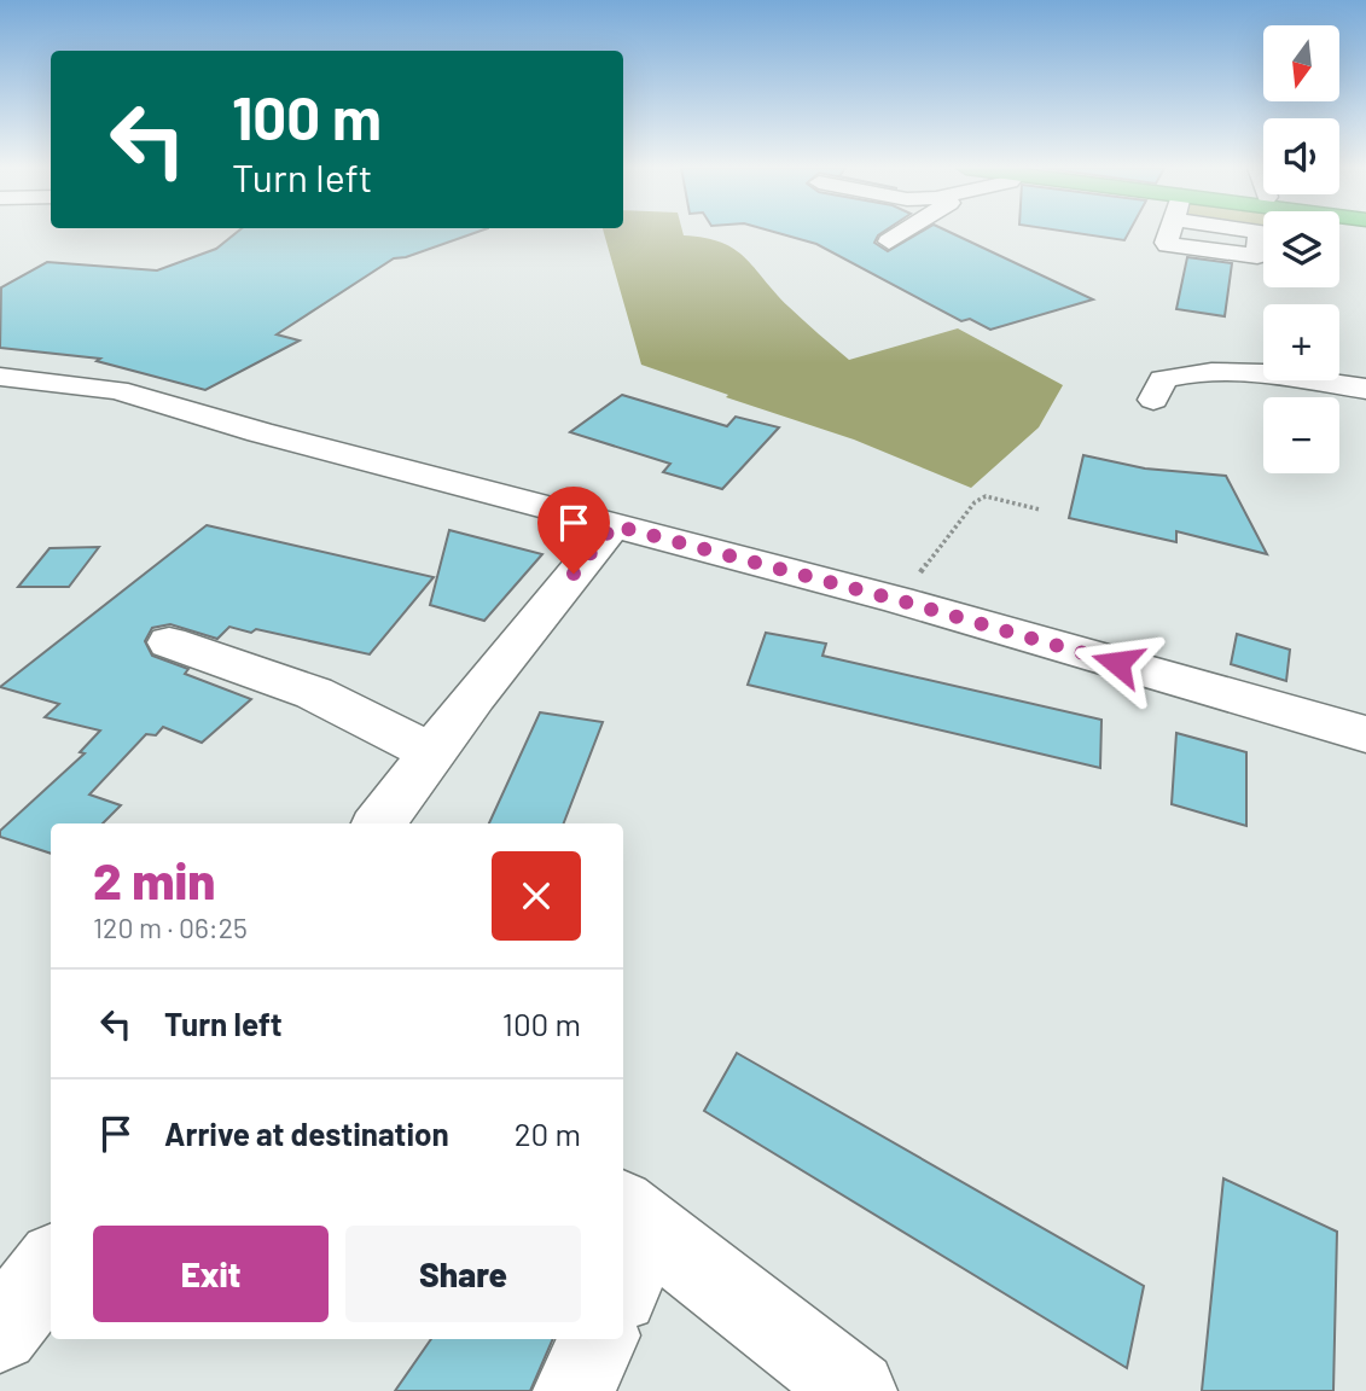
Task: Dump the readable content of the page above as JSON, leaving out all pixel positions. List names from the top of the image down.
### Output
{
  "north": "bottom",
  "page": {
    "map_buttons": ["+", "−"],
    "turn": ["100 m", "Turn left"],
    "heading": ["2 min", "120 m · 06:25"],
    "list": [
      {
        "name": "Turn left",
        "value": "100 m"
      },
      {
        "name": "Arrive at destination",
        "value": "20 m"
      }
    ],
    "buttons": ["Exit", "Share"]
  }
}
